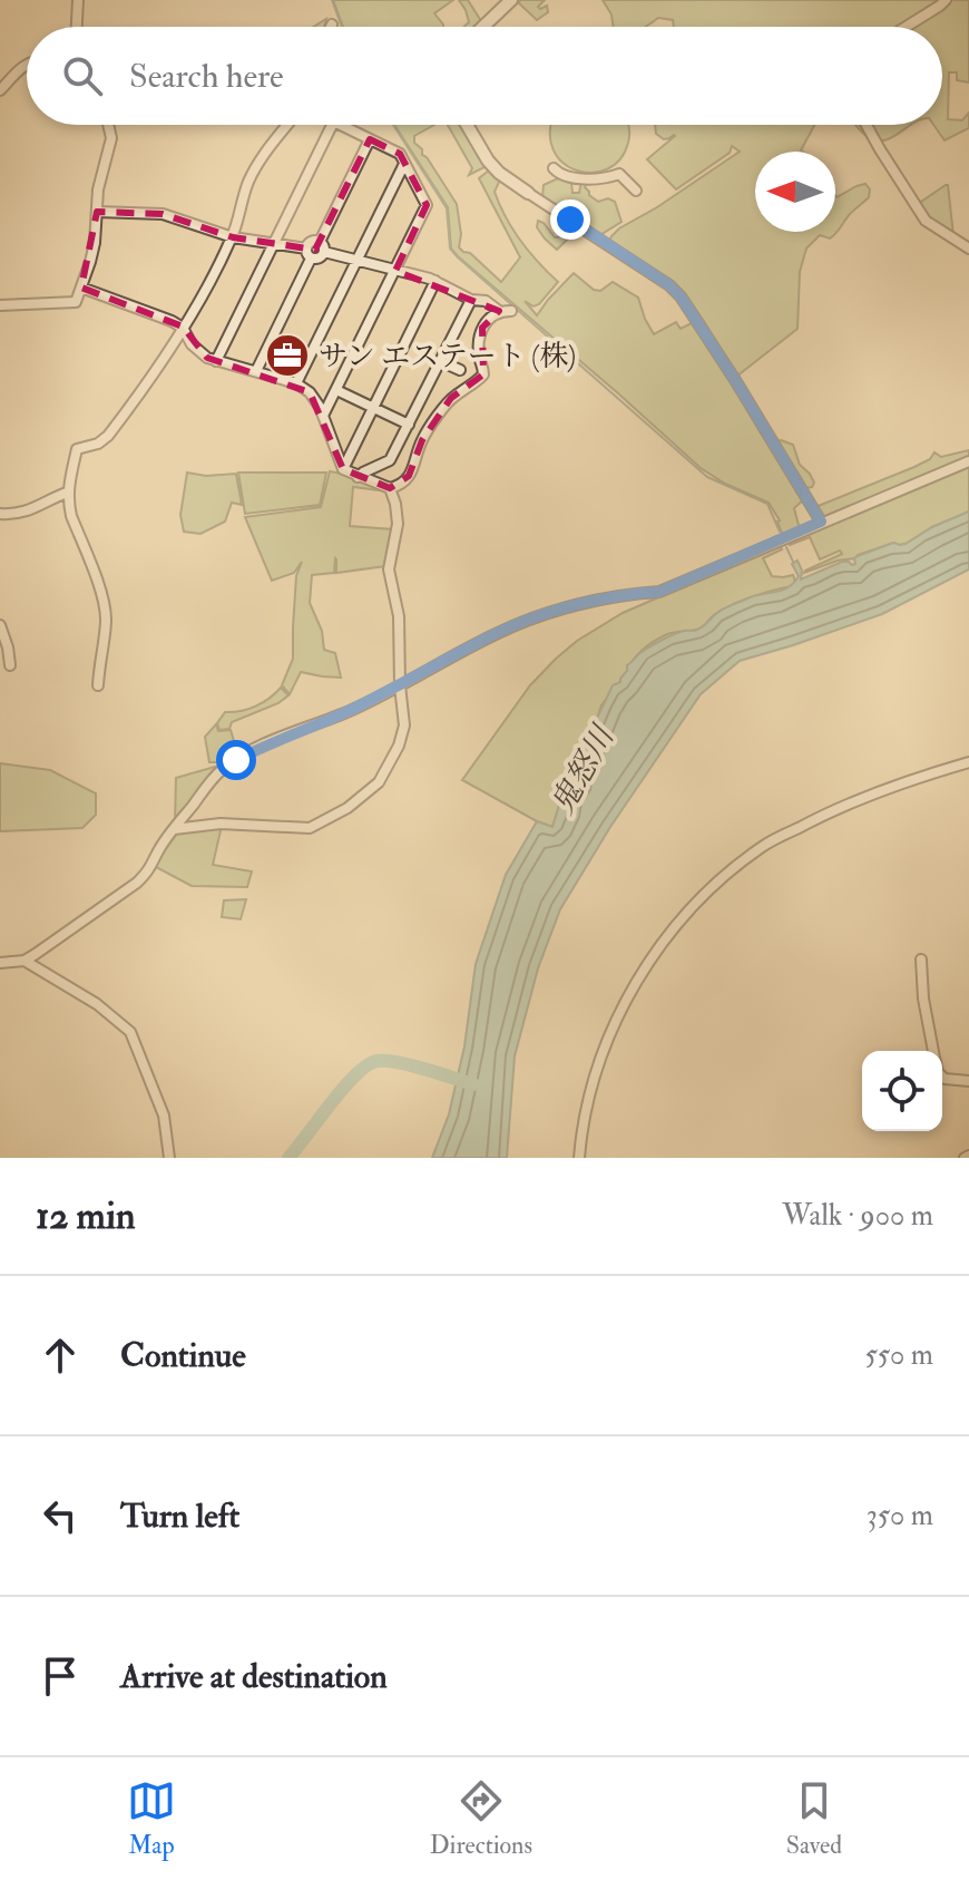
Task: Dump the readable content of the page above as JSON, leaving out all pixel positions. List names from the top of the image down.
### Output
{
  "water": ["鬼怒川"],
  "places": {
    "office": ["サン エステート (株)"]
  },
  "north": "left",
  "page": {
    "search": "Search here",
    "heading": ["12 min", "Walk · 900 m"],
    "list": [
      ["Continue", "550 m"],
      ["Turn left", "350 m"],
      "Arrive at destination"
    ],
    "nav": ["Map", "Directions", "Saved"]
  }
}
